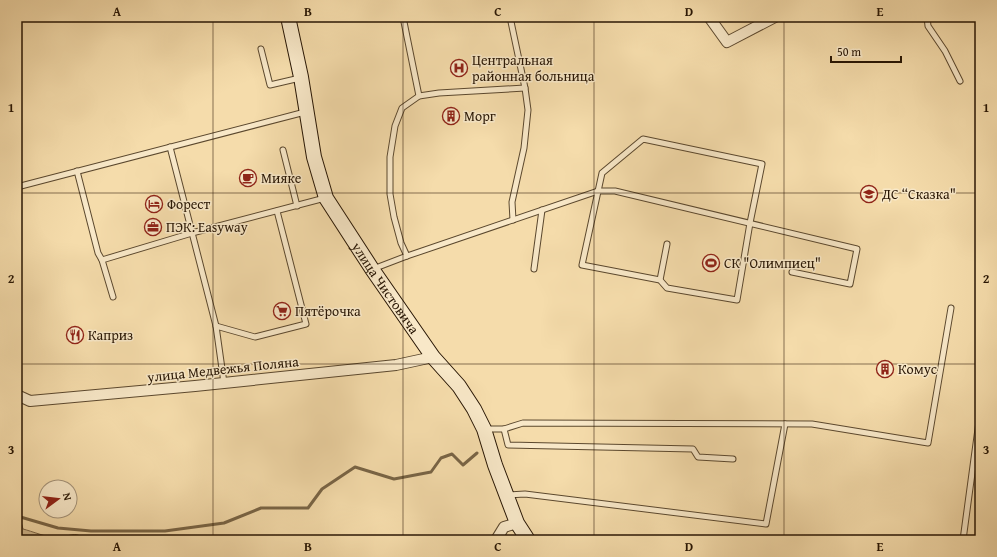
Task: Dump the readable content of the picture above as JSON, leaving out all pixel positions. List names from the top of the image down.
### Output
{
  "streets": {
    "street": ["улица Чистовича", "улица Медвежья Поляна"]
  },
  "crossings": [
    ["улица Чистовича", "улица Медвежья Поляна"]
  ],
  "places": {
    "hospital": ["Центральная районная больница"],
    "building": ["Морг", "Комус"],
    "cafe": ["Мияке"],
    "school or university": ["ДС “Сказка\""],
    "hotel": ["Форест"],
    "office": ["ПЭК: Easyway"],
    "sports": ["СК \"Олимпиец\""],
    "supermarket": ["Пятёрочка"],
    "restaurant": ["Каприз"]
  },
  "scale_bar": "50 m",
  "north": "right",
  "grid": {
    "columns": [
      "A",
      "B",
      "C",
      "D",
      "E"
    ],
    "rows": ["1", "2", "3"]
  }
}
